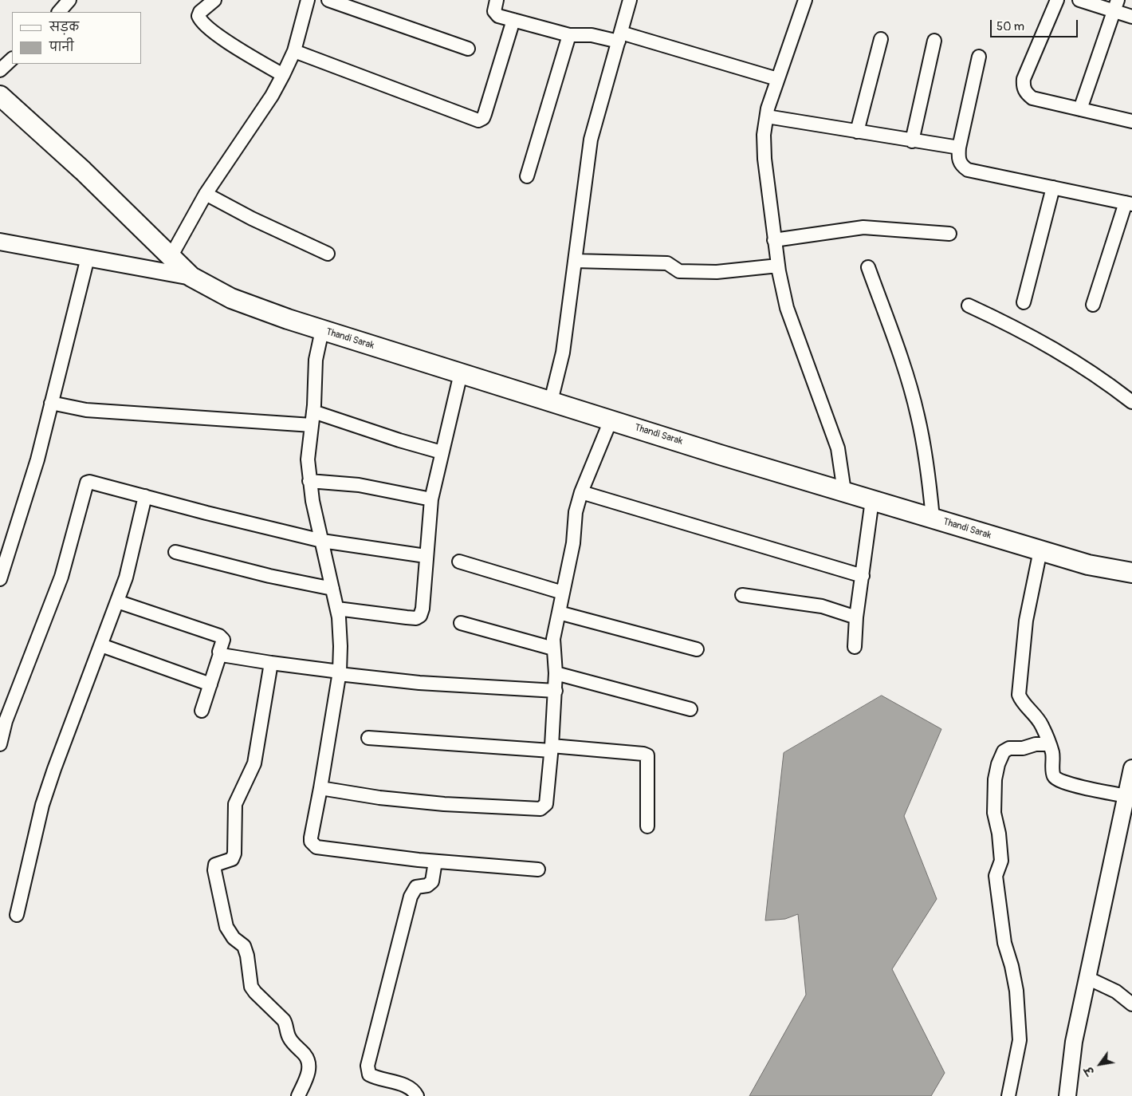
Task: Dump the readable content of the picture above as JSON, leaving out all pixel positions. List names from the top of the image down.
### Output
{
  "streets": {
    "main road": ["Thandi Sarak"]
  },
  "legend": ["सड़क", "पानी"],
  "scale_bar": "50 m",
  "north": "bottom left"
}
